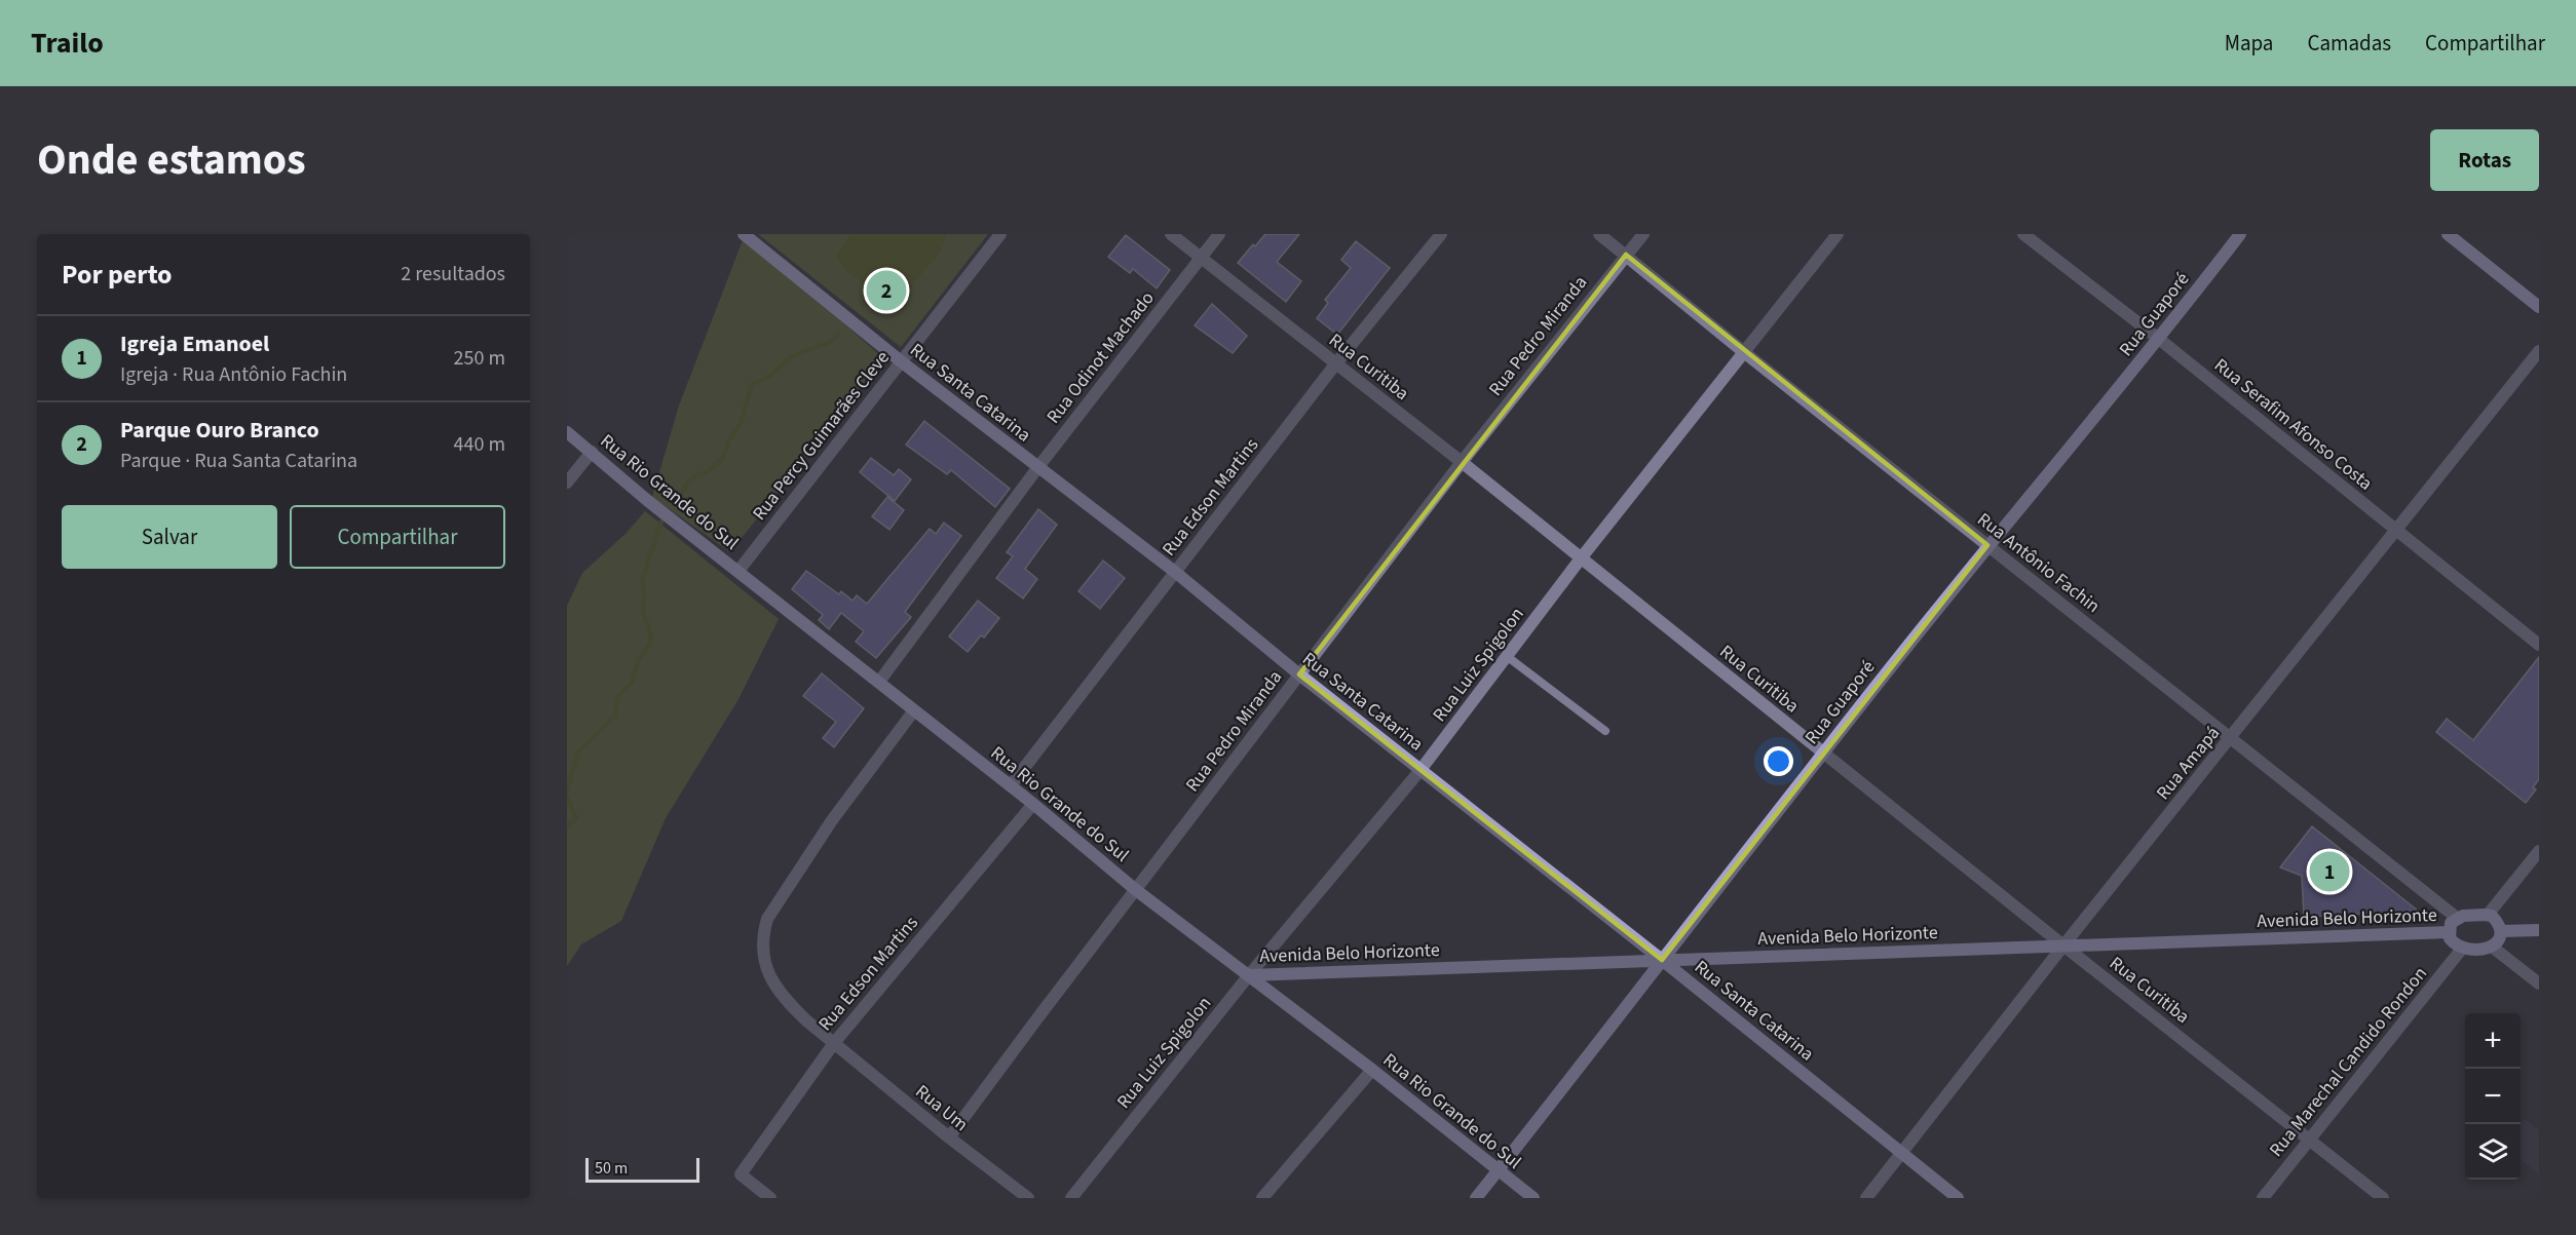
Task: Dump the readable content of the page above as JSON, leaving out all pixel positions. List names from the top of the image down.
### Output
{
  "streets": {
    "street": [
      "Rua Guaporé",
      "Rua Pedro Miranda",
      "Rua Odinot Machado",
      "Rua Curitiba",
      "Rua Santa Catarina",
      "Rua Serafim Afonso Costa",
      "Rua Percy Guimarães Cleve",
      "Rua Rio Grande do Sul",
      "Rua Edson Martins",
      "Rua Antônio Fachin",
      "Rua Luiz Spigolon",
      "Rua Amapá",
      "Avenida Belo Horizonte",
      "Rua Marechal Candido Rondon",
      "Rua Um"
    ]
  },
  "crossings": [
    ["Rua Guaporé", "Rua Curitiba"],
    ["Rua Guaporé", "Rua Santa Catarina"],
    ["Rua Guaporé", "Rua Serafim Afonso Costa"],
    ["Rua Guaporé", "Rua Rio Grande do Sul"],
    ["Rua Guaporé", "Rua Antônio Fachin"],
    ["Rua Guaporé", "Avenida Belo Horizonte"],
    ["Rua Pedro Miranda", "Rua Curitiba"],
    ["Rua Pedro Miranda", "Rua Santa Catarina"],
    ["Rua Pedro Miranda", "Rua Rio Grande do Sul"],
    ["Rua Pedro Miranda", "Rua Antônio Fachin"],
    ["Rua Pedro Miranda", "Rua Um"],
    ["Rua Odinot Machado", "Rua Curitiba"],
    ["Rua Odinot Machado", "Rua Santa Catarina"],
    ["Rua Odinot Machado", "Rua Rio Grande do Sul"],
    ["Rua Curitiba", "Rua Edson Martins"],
    ["Rua Curitiba", "Rua Luiz Spigolon"],
    ["Rua Curitiba", "Rua Amapá"],
    ["Rua Curitiba", "Avenida Belo Horizonte"],
    ["Rua Curitiba", "Rua Marechal Candido Rondon"],
    ["Rua Santa Catarina", "Rua Percy Guimarães Cleve"],
    ["Rua Santa Catarina", "Rua Edson Martins"],
    ["Rua Santa Catarina", "Rua Luiz Spigolon"],
    ["Rua Santa Catarina", "Rua Amapá"],
    ["Rua Santa Catarina", "Avenida Belo Horizonte"],
    ["Rua Serafim Afonso Costa", "Rua Amapá"],
    ["Rua Percy Guimarães Cleve", "Rua Rio Grande do Sul"],
    ["Rua Rio Grande do Sul", "Rua Edson Martins"],
    ["Rua Rio Grande do Sul", "Rua Luiz Spigolon"],
    ["Rua Rio Grande do Sul", "Avenida Belo Horizonte"],
    ["Rua Rio Grande do Sul", "Rua Um"],
    ["Rua Edson Martins", "Rua Um"],
    ["Rua Antônio Fachin", "Rua Luiz Spigolon"],
    ["Rua Antônio Fachin", "Rua Amapá"],
    ["Rua Antônio Fachin", "Avenida Belo Horizonte"],
    ["Rua Antônio Fachin", "Rua Marechal Candido Rondon"],
    ["Rua Luiz Spigolon", "Avenida Belo Horizonte"],
    ["Rua Amapá", "Avenida Belo Horizonte"],
    ["Avenida Belo Horizonte", "Rua Marechal Candido Rondon"]
  ],
  "scale_bar": "50 m",
  "page": {
    "header": "Trailo",
    "nav": ["Mapa", "Camadas", "Compartilhar"],
    "title": "Onde estamos",
    "buttons": [
      "Rotas",
      ["Salvar", "Compartilhar"]
    ],
    "heading": ["Por perto", "2 resultados"],
    "pins": ["2", "1"],
    "list": [
      {
        "mark": "1",
        "name": "Igreja Emanoel",
        "note": "Igreja · Rua Antônio Fachin",
        "value": "250 m"
      },
      {
        "mark": "2",
        "name": "Parque Ouro Branco",
        "note": "Parque · Rua Santa Catarina",
        "value": "440 m"
      }
    ],
    "map_buttons": ["+", "−"],
    "scale": "50 m"
  }
}
